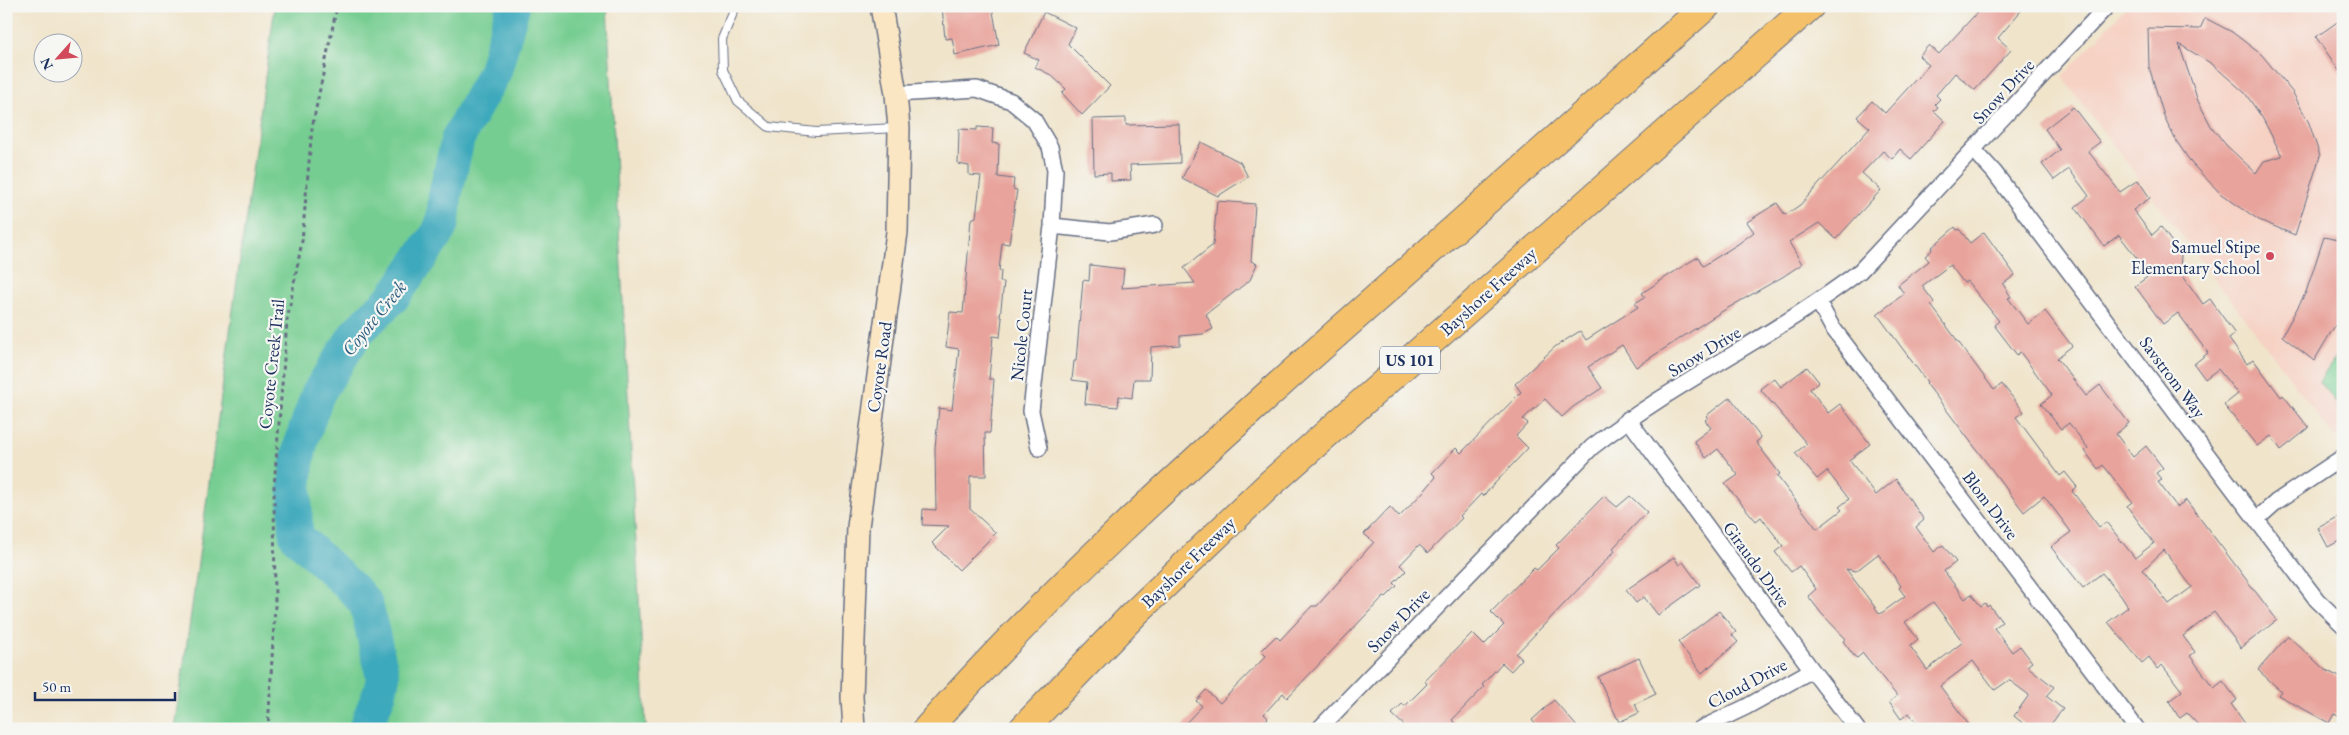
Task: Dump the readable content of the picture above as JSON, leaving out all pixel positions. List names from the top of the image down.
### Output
{
  "streets": {
    "highway": ["Bayshore Freeway", "US 101"],
    "street": [
      "Snow Drive",
      "Nicole Court",
      "Coyote Road",
      "Savstrom Way",
      "Blom Drive",
      "Giraudo Drive",
      "Cloud Drive"
    ],
    "path": ["Coyote Creek Trail"]
  },
  "crossings": [
    ["Snow Drive", "Savstrom Way"],
    ["Snow Drive", "Blom Drive"],
    ["Snow Drive", "Giraudo Drive"],
    ["Nicole Court", "Coyote Road"],
    ["Giraudo Drive", "Cloud Drive"]
  ],
  "water": ["Coyote Creek"],
  "places": ["Samuel Stipe Elementary School"],
  "scale_bar": "50 m",
  "north": "bottom left"
}
